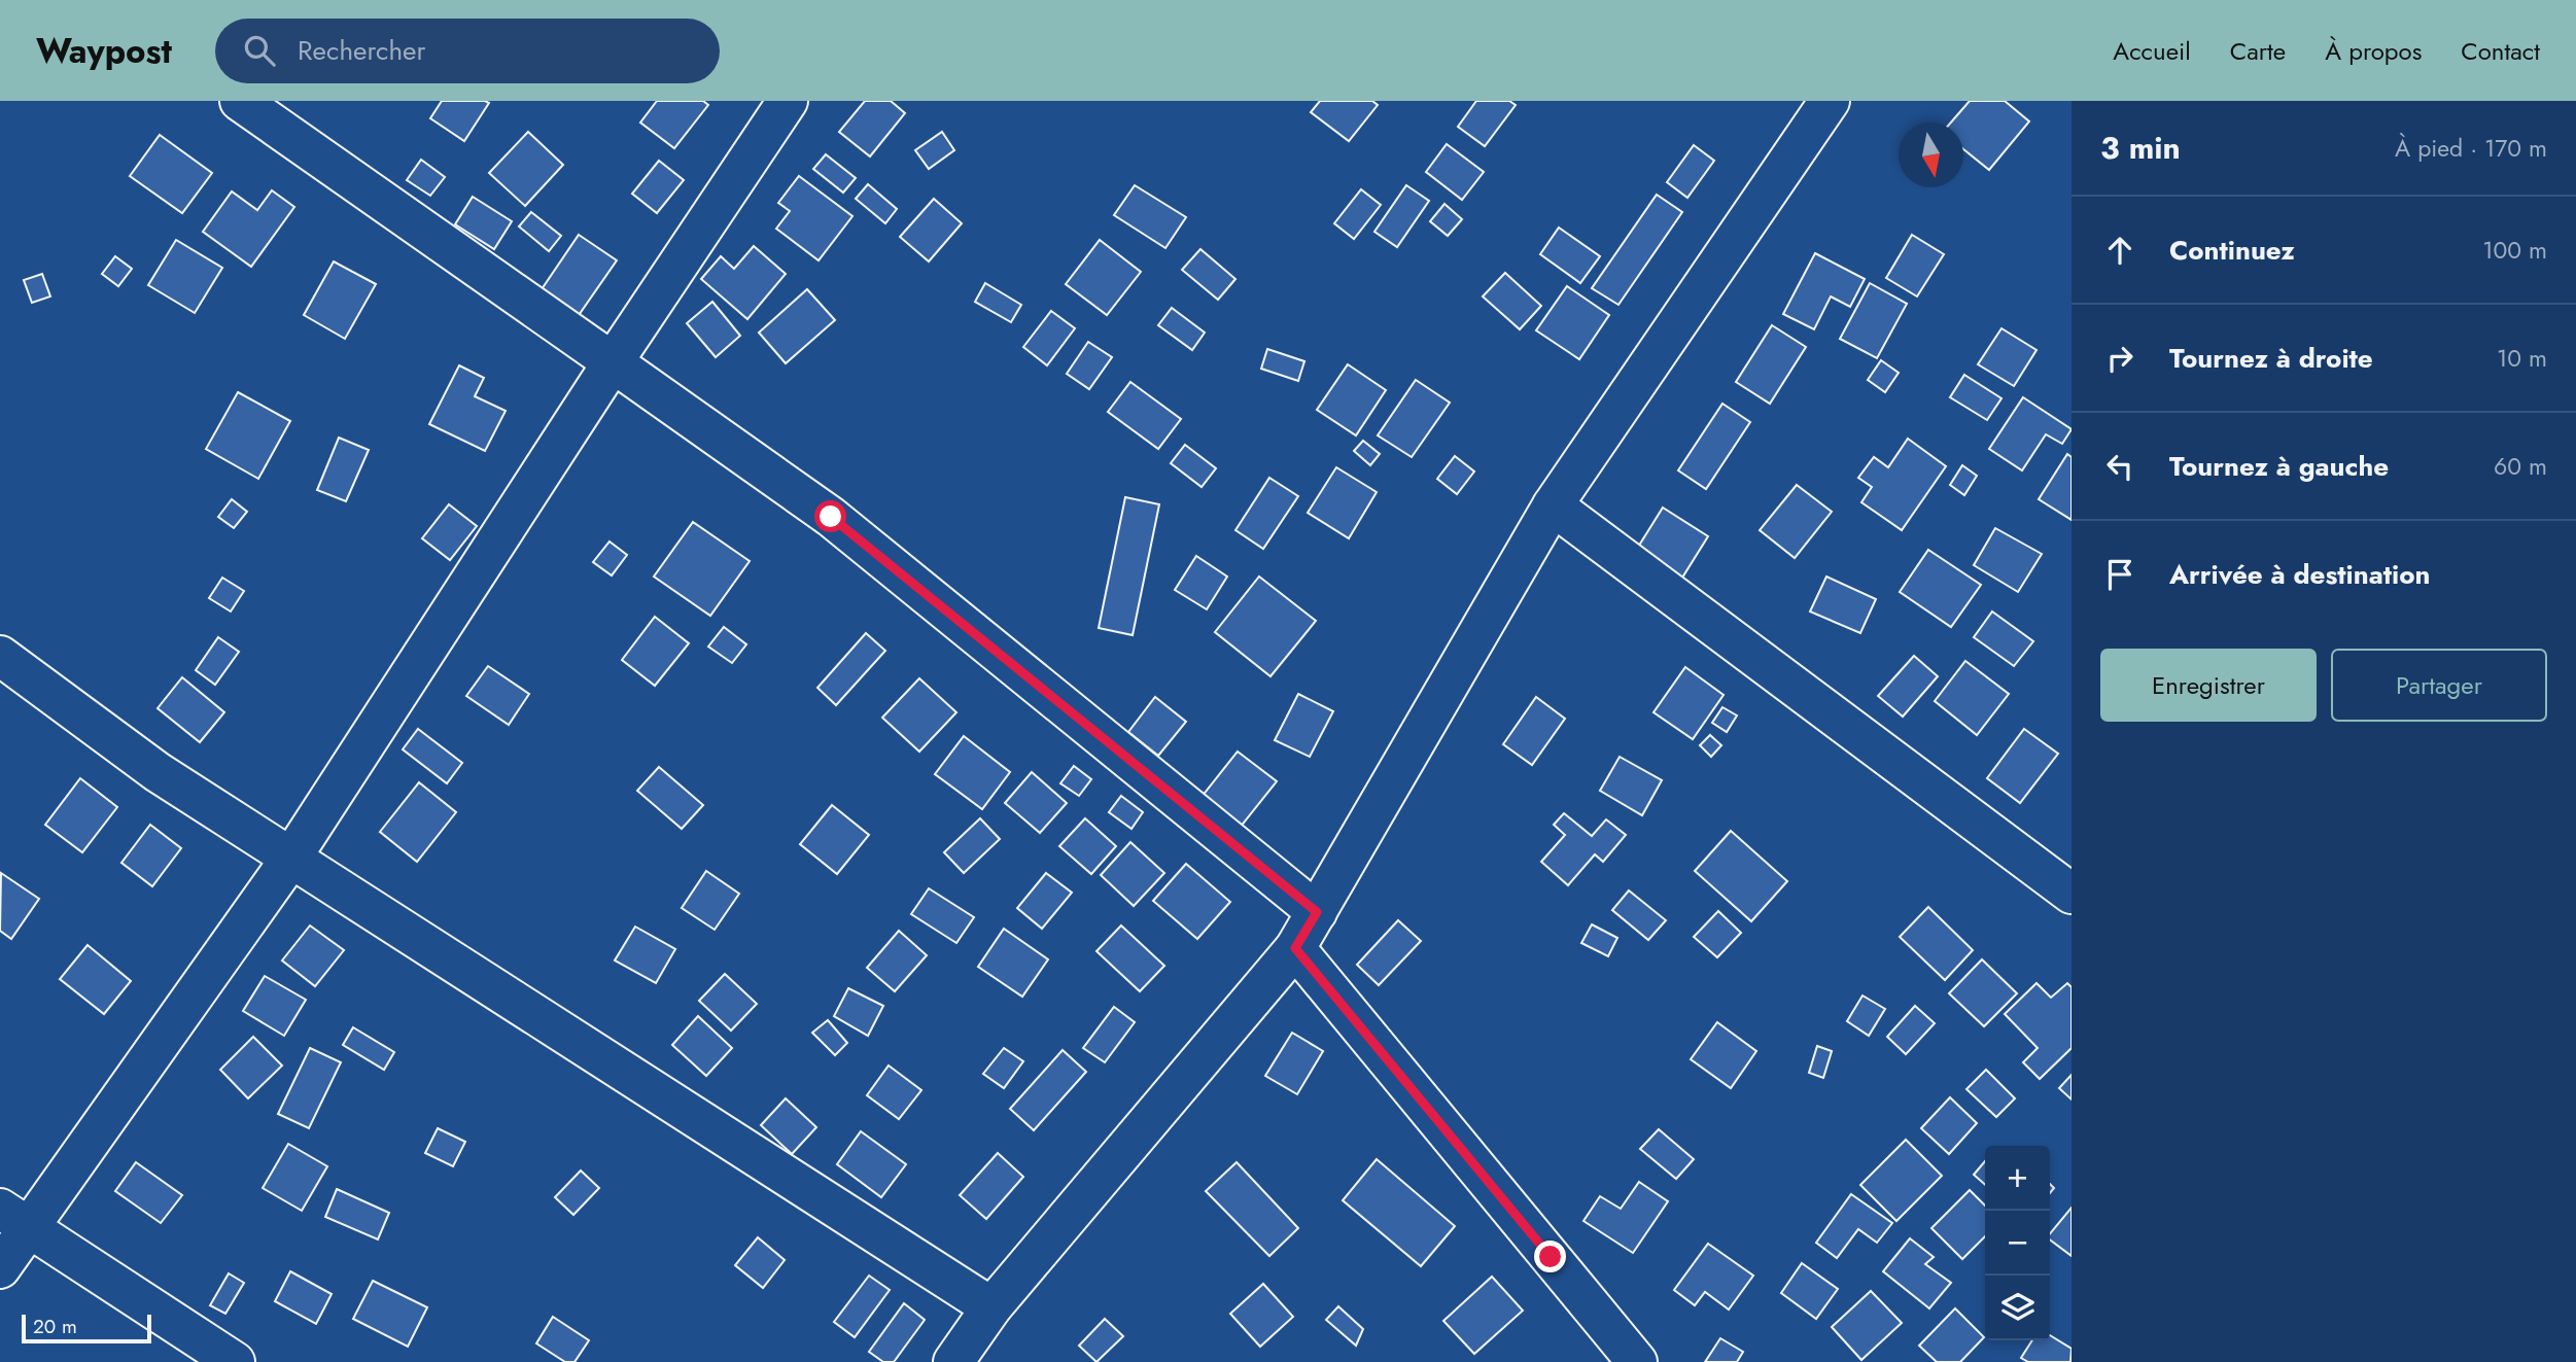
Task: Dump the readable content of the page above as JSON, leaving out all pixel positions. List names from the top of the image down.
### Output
{
  "scale_bar": "20 m",
  "north": "bottom",
  "page": {
    "header": "Waypost",
    "search": "Rechercher",
    "nav": [
      "Accueil",
      "Carte",
      "À propos",
      "Contact"
    ],
    "heading": ["3 min", "À pied · 170 m"],
    "list": [
      ["Continuez", "100 m"],
      ["Tournez à droite", "10 m"],
      ["Tournez à gauche", "60 m"],
      "Arrivée à destination"
    ],
    "buttons": ["Enregistrer", "Partager"],
    "map_buttons": ["+", "−"],
    "scale": "20 m"
  }
}
